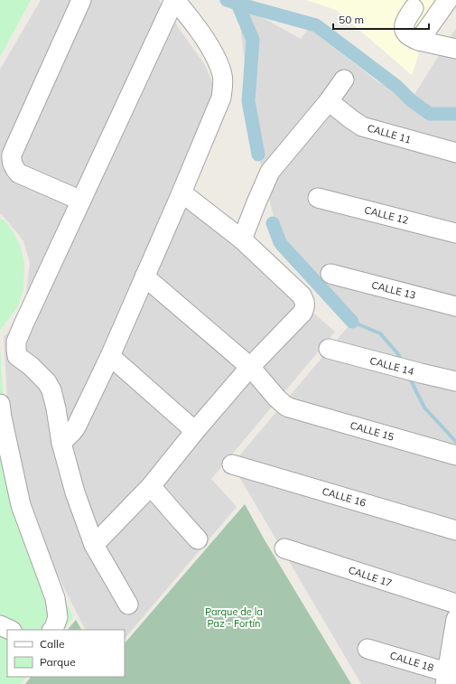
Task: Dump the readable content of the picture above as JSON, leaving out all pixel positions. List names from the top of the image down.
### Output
{
  "streets": {
    "street": [
      "CALLE 11",
      "CALLE 12",
      "CALLE 13",
      "CALLE 14",
      "CALLE 15",
      "CALLE 16",
      "CALLE 17",
      "CALLE 18"
    ]
  },
  "parks": ["Parque de la Paz - Fortín"],
  "legend": ["Calle", "Parque"],
  "scale_bar": "50 m"
}
